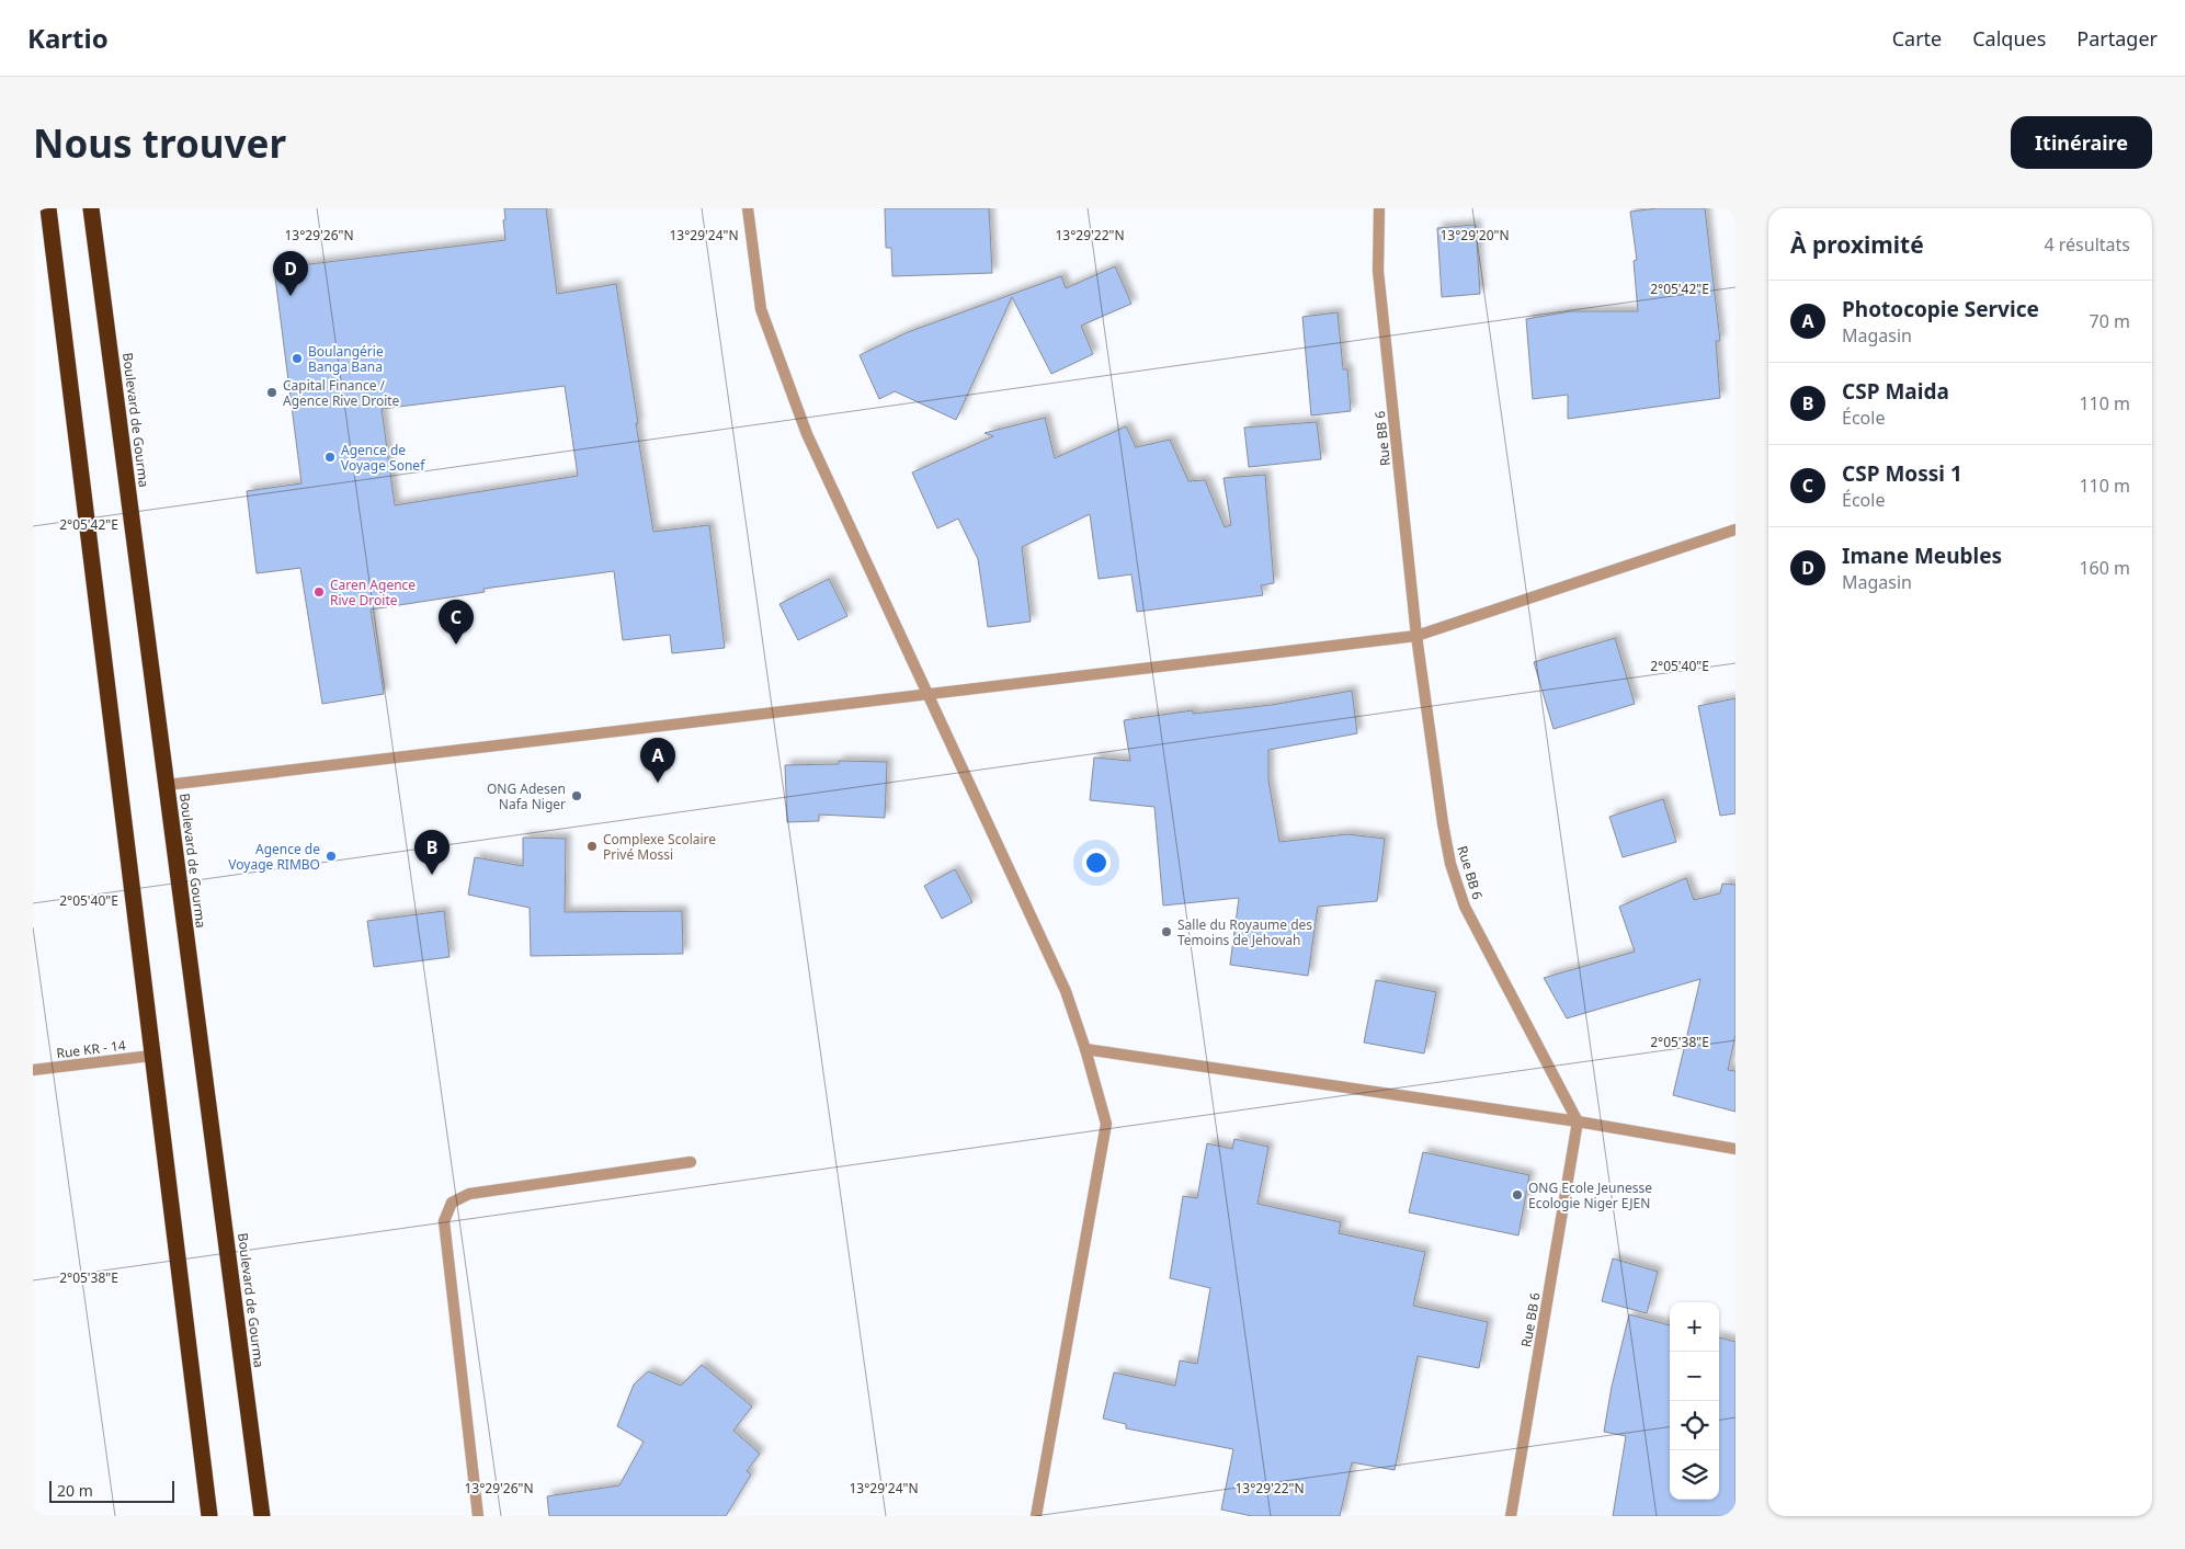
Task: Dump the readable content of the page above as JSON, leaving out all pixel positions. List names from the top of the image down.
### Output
{
  "streets": {
    "highway": ["Boulevard de Gourma"],
    "street": ["Rue BB 6", "Rue KR - 14"]
  },
  "places": [
    "Boulangérie Banga Bana",
    "Capital Finance / Agence Rive Droite",
    "Agence de Voyage Sonef",
    "Caren Agence Rive Droite",
    "ONG Adesen Nafa Niger",
    "Complexe Scolaire Privé Mossi",
    "Agence de Voyage RIMBO",
    "Salle du Royaume des Temoins de Jehovah",
    "ONG Ecole Jeunesse Ecologie Niger EJEN"
  ],
  "scale_bar": "20 m",
  "page": {
    "header": "Kartio",
    "nav": ["Carte", "Calques", "Partager"],
    "buttons": "Itinéraire",
    "title": "Nous trouver",
    "heading": ["À proximité", "4 résultats"],
    "pins": [
      "D",
      "C",
      "A",
      "B"
    ],
    "list": [
      {
        "mark": "A",
        "name": "Photocopie Service",
        "note": "Magasin",
        "value": "70 m"
      },
      {
        "mark": "B",
        "name": "CSP Maida",
        "note": "École",
        "value": "110 m"
      },
      {
        "mark": "C",
        "name": "CSP Mossi 1",
        "note": "École",
        "value": "110 m"
      },
      {
        "mark": "D",
        "name": "Imane Meubles",
        "note": "Magasin",
        "value": "160 m"
      }
    ],
    "map_buttons": ["+", "−"],
    "scale": "20 m"
  },
  "coordinates": [
    "13°29'26\"N",
    "13°29'24\"N",
    "13°29'22\"N",
    "13°29'20\"N",
    "2°05'42\"E",
    "2°05'40\"E",
    "2°05'38\"E"
  ]
}
